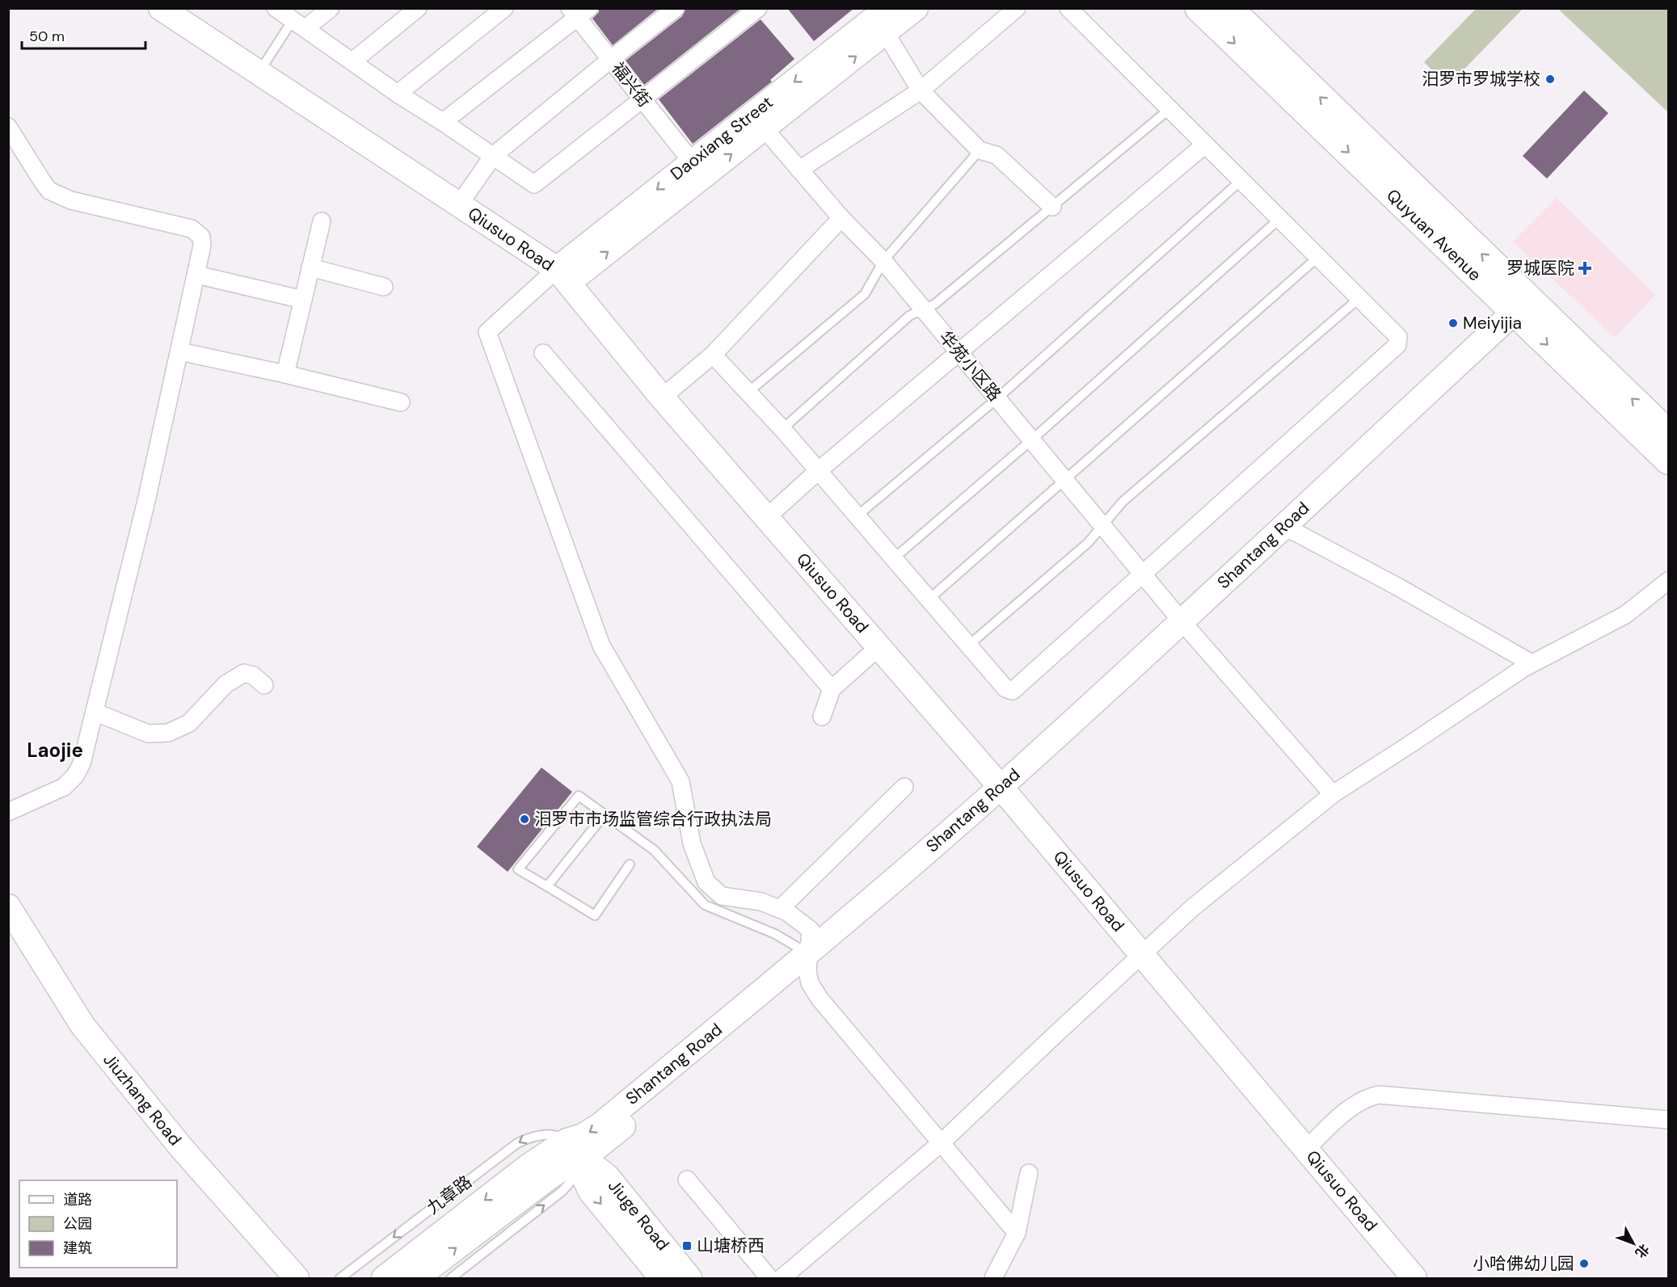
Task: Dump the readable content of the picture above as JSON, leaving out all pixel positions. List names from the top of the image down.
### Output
{
  "streets": {
    "main road": ["Quyuan Avenue"],
    "street": [
      "福兴街",
      "Daoxiang Street",
      "Qiusuo Road",
      "华苑小区路",
      "Shantang Road",
      "Jiuzhang Road",
      "Jiuge Road"
    ],
    "lane": ["九章路"]
  },
  "crossings": [
    ["福兴街", "Daoxiang Street"],
    ["Daoxiang Street", "Qiusuo Road"],
    ["Daoxiang Street", "华苑小区路"],
    ["Quyuan Avenue", "Shantang Road"],
    ["Qiusuo Road", "Shantang Road"],
    ["华苑小区路", "Shantang Road"],
    ["Shantang Road", "九章路"],
    ["Shantang Road", "Jiuge Road"],
    ["九章路", "Jiuge Road"]
  ],
  "districts": ["Laojie"],
  "places": {
    "other": [
      "汨罗市罗城学校",
      "Meiyijia",
      "汨罗市市场监管综合行政执法局",
      "小哈佛幼儿园"
    ],
    "health": ["罗城医院"],
    "transit": ["山塘桥西"]
  },
  "legend": ["道路", "公园", "建筑"],
  "scale_bar": "50 m",
  "north": "bottom right"
}
